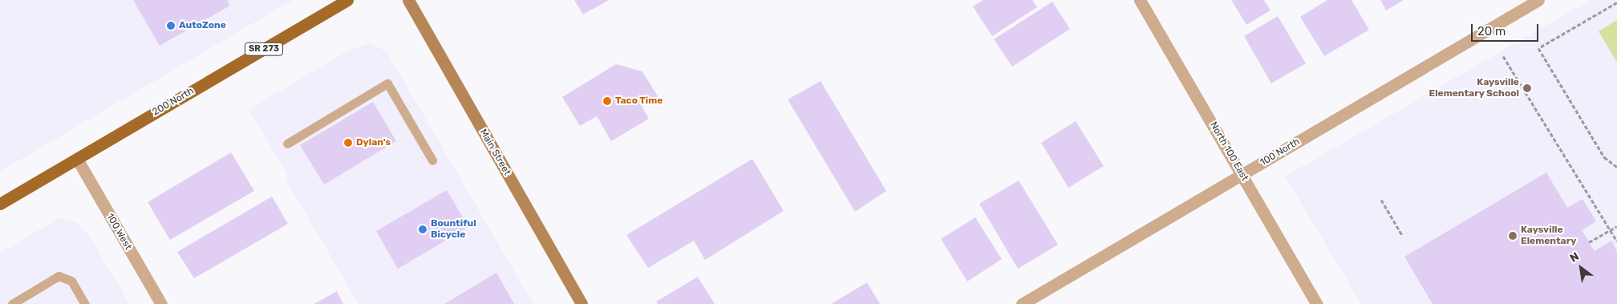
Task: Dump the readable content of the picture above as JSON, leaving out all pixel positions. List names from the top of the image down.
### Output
{
  "streets": {
    "main road": ["SR 273", "200 North", "Main Street"],
    "street": ["North 100 East", "100 North", "100 West"]
  },
  "crossings": [
    ["200 North", "100 West"],
    ["North 100 East", "100 North"]
  ],
  "places": [
    "AutoZone",
    "Kaysville Elementary School",
    "Taco Time",
    "Dylan's",
    "Bountiful Bicycle",
    "Kaysville Elementary"
  ],
  "scale_bar": "20 m",
  "north": "top left"
}
